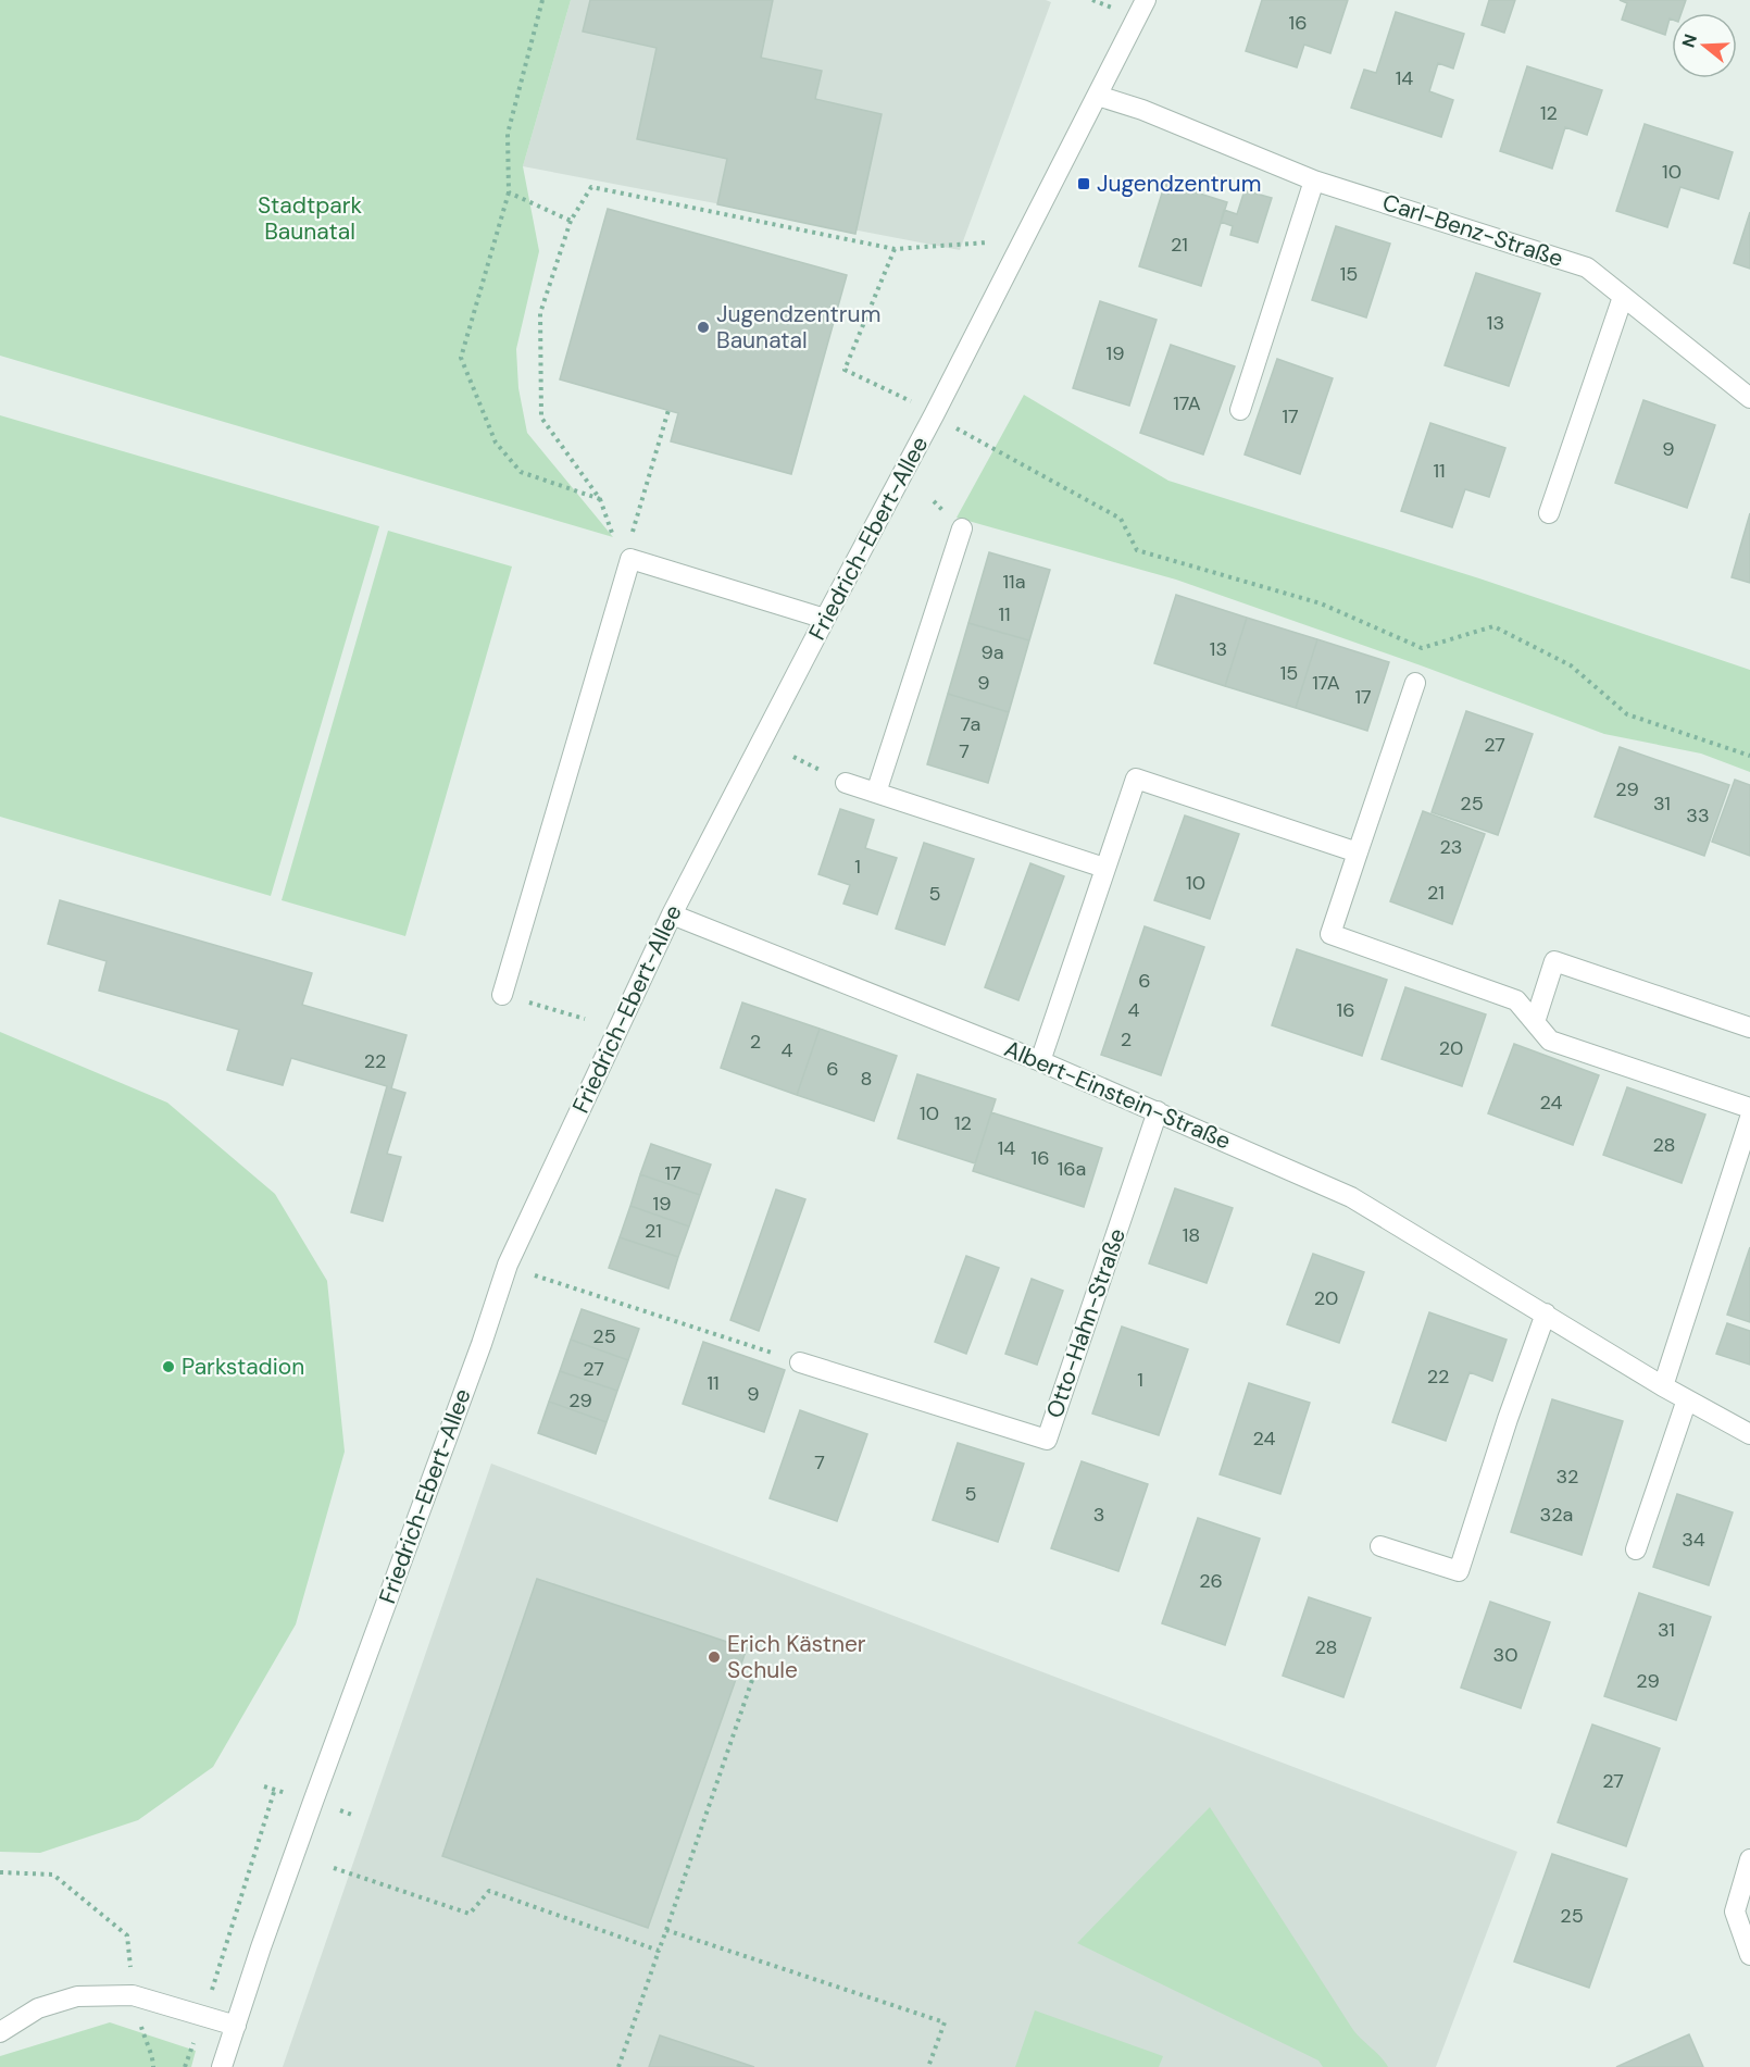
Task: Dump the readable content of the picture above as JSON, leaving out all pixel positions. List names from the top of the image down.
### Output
{
  "streets": {
    "street": [
      "Carl-Benz-Straße",
      "Friedrich-Ebert-Allee",
      "Albert-Einstein-Straße",
      "Otto-Hahn-Straße"
    ]
  },
  "crossings": [
    ["Carl-Benz-Straße", "Friedrich-Ebert-Allee"],
    ["Friedrich-Ebert-Allee", "Albert-Einstein-Straße"],
    ["Albert-Einstein-Straße", "Otto-Hahn-Straße"]
  ],
  "parks": ["Stadtpark Baunatal"],
  "places": {
    "transit": ["Jugendzentrum"],
    "other": ["Jugendzentrum Baunatal", "Parkstadion", "Erich Kästner Schule"]
  },
  "house_numbers": [
    "16",
    "14",
    "12",
    "10",
    "21",
    "15",
    "13",
    "19",
    "17A",
    "17",
    "9",
    "11",
    "11a",
    "11",
    "13",
    "9a",
    "15",
    "9",
    "17A",
    "17",
    "7a",
    "27",
    "7",
    "29",
    "25",
    "31",
    "33",
    "23",
    "1",
    "10",
    "21",
    "5",
    "6",
    "4",
    "16",
    "2",
    "2",
    "20",
    "4",
    "22",
    "6",
    "8",
    "24",
    "10",
    "12",
    "28",
    "14",
    "16",
    "16a",
    "17",
    "19",
    "21",
    "18",
    "20",
    "25",
    "27",
    "22",
    "1",
    "11",
    "9",
    "29",
    "24",
    "7",
    "32",
    "5",
    "3",
    "32a",
    "34",
    "26",
    "31",
    "28",
    "30",
    "29",
    "27",
    "25"
  ],
  "north": "left"
}
